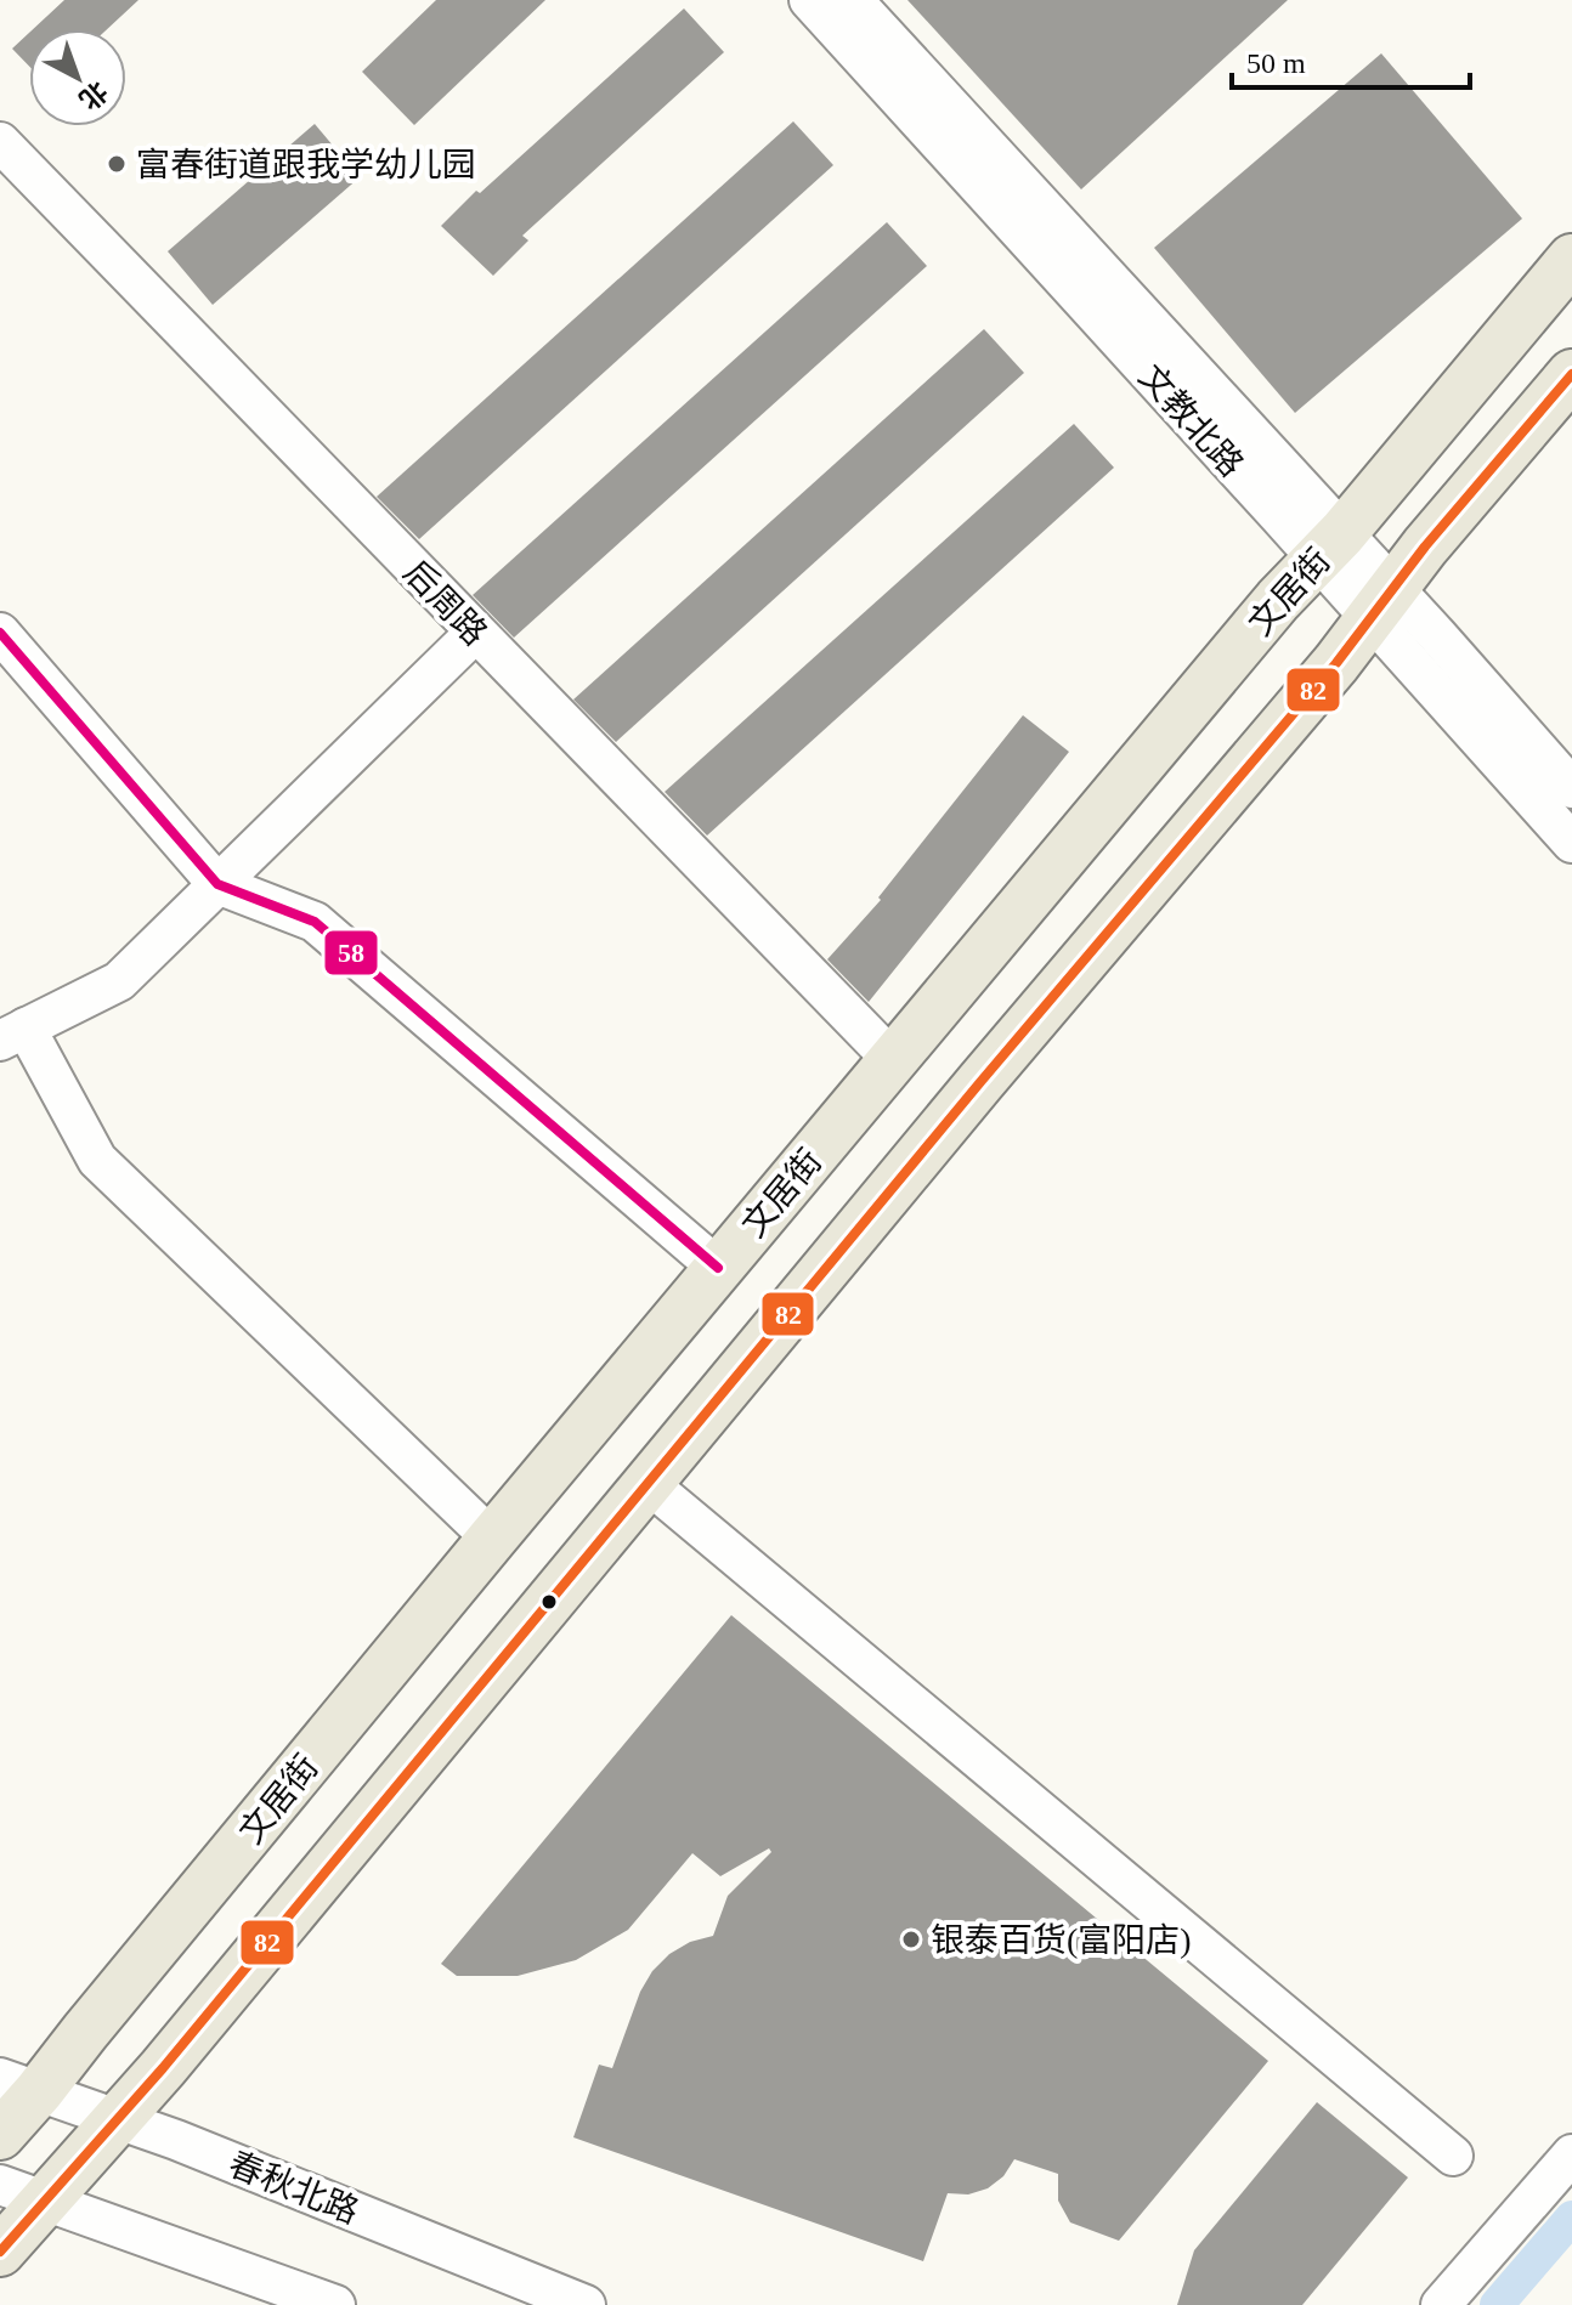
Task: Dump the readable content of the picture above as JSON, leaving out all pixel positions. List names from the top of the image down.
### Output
{
  "streets": {
    "main road": ["文居街"],
    "street": ["文教北路", "后周路", "春秋北路"]
  },
  "crossings": [
    ["文教北路", "文居街"],
    ["文居街", "后周路"],
    ["文居街", "春秋北路"]
  ],
  "places": ["富春街道跟我学幼儿园", "银泰百货(富阳店)"],
  "lines": ["transit line 82", "transit line 58"],
  "scale_bar": "50 m",
  "north": "bottom right"
}
